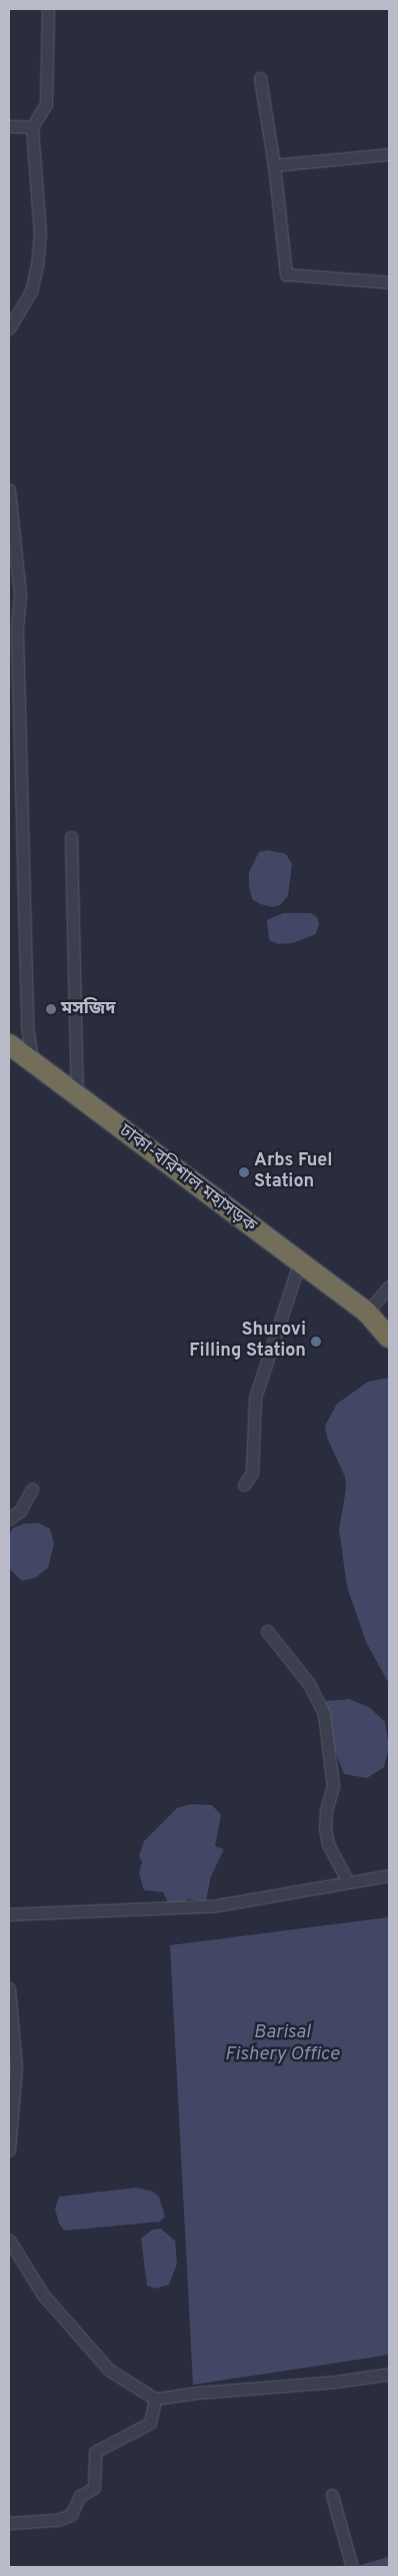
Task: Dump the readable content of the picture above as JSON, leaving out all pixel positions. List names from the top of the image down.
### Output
{
  "streets": {
    "highway": ["ঢাকা-বরিশাল মহাসড়ক"]
  },
  "water": ["Barisal Fishery Office"],
  "places": ["মসজিদ", "Arbs Fuel Station", "Shurovi Filling Station"]
}
